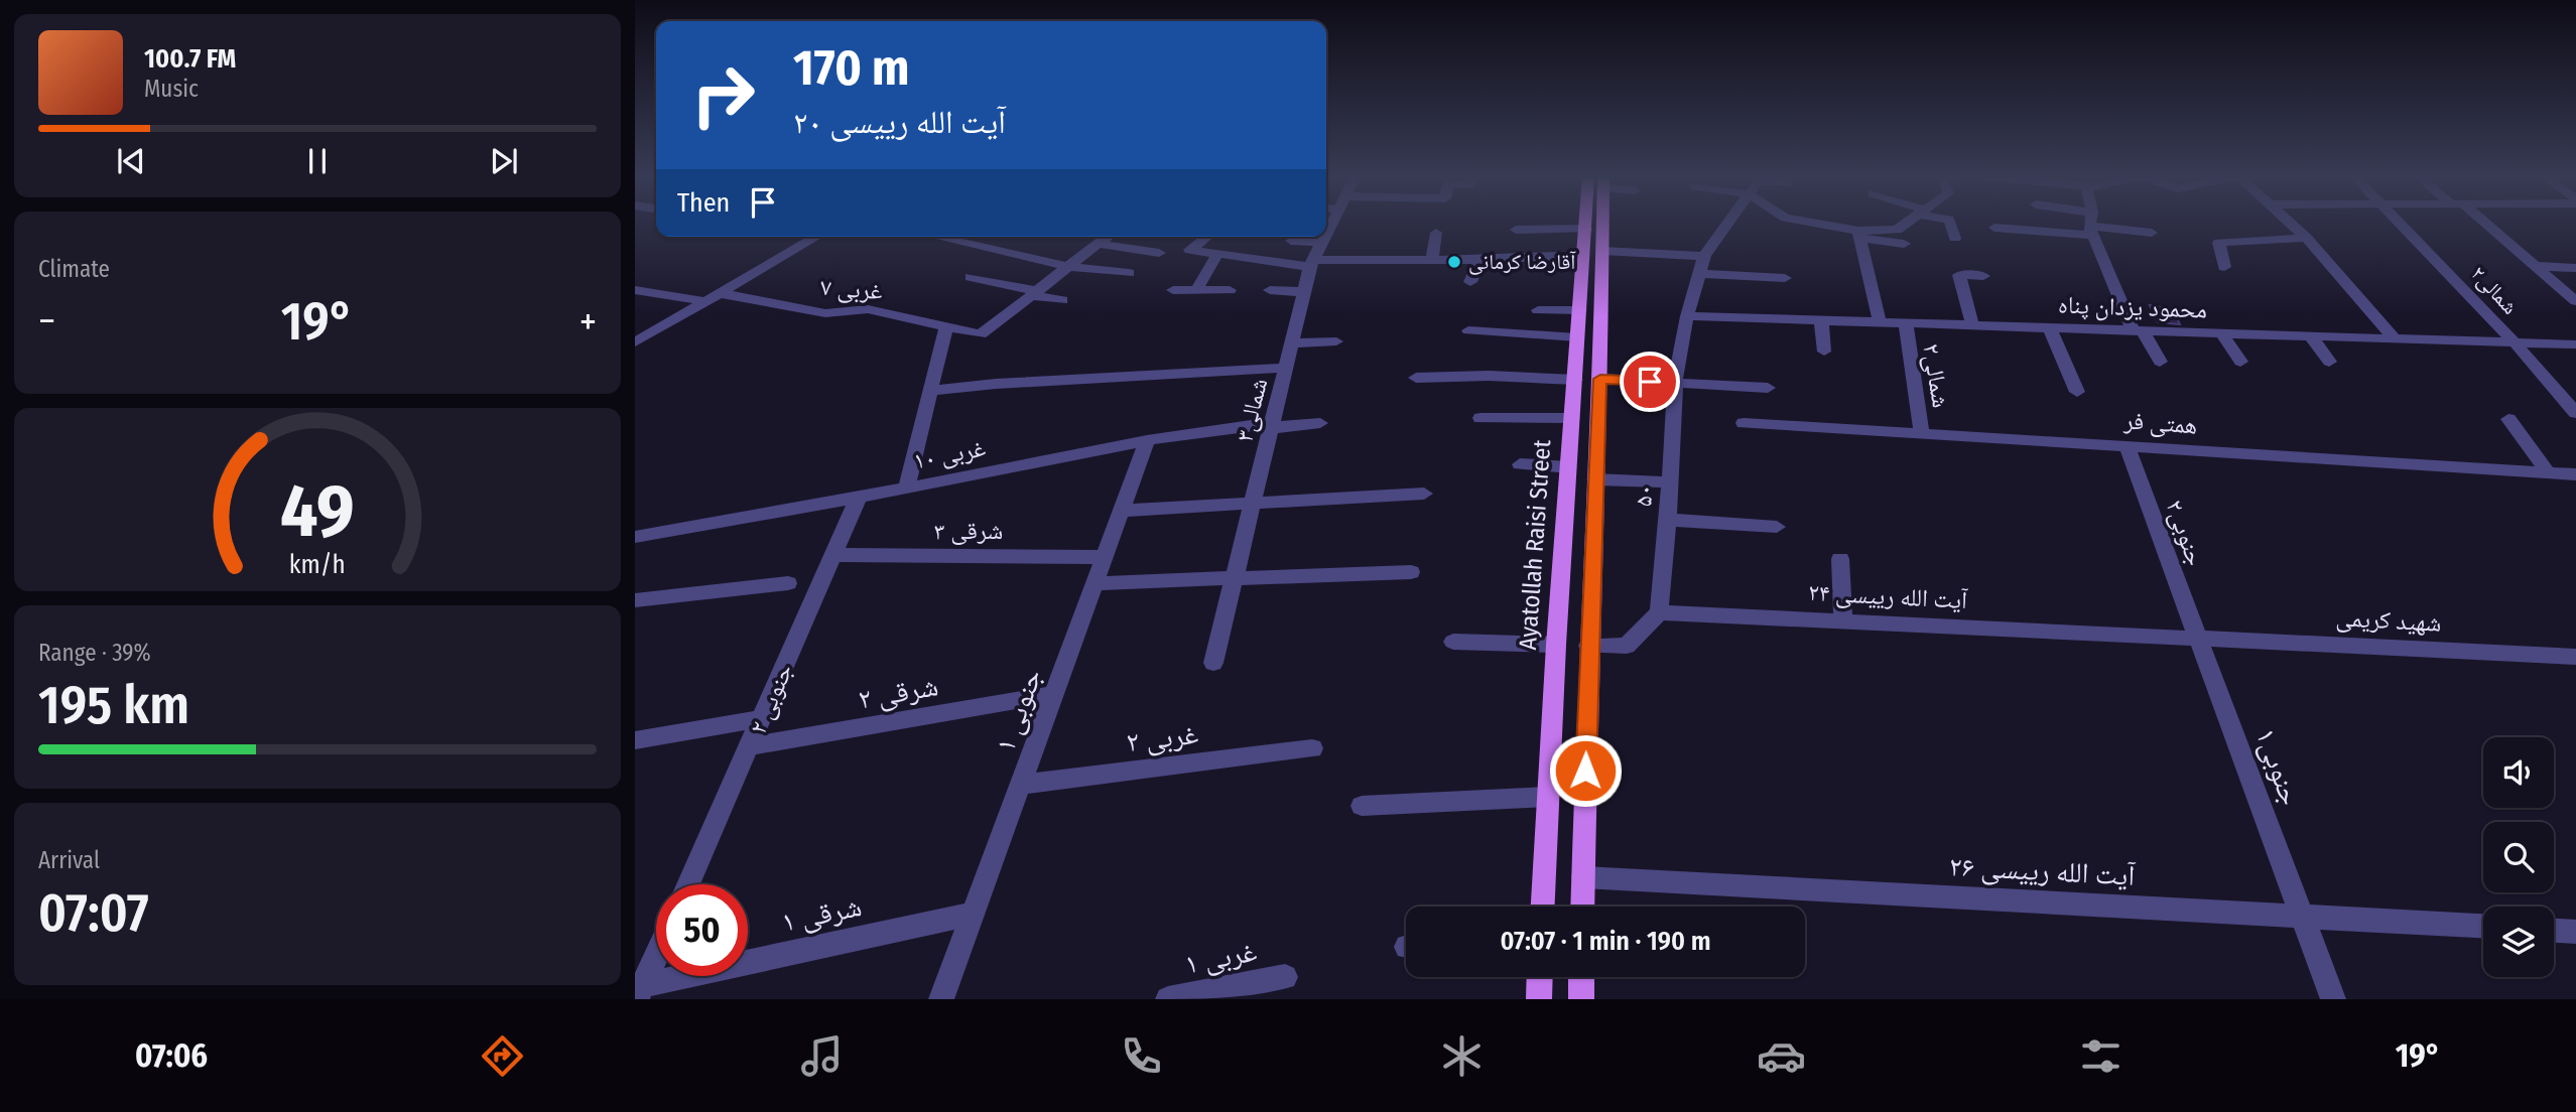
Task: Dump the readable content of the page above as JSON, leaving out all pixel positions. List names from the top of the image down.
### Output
{
  "streets": {
    "main road": ["Ayatollah Raisi Street"],
    "street": [
      "غربی ۷",
      "شمالی۲",
      "محمود یزدان پناه",
      "شمالی۳",
      "همتی فر",
      "غربی ۱۰",
      "۵۰",
      "شرقی ۳",
      "جنوبی۲",
      "آیت الله رییسی ۲۴",
      "شهید کریمی",
      "شرقی ۲",
      "جنوبی ۲",
      "جنوبی ۱",
      "غربی ۲",
      "جنوبی۱",
      "آیت الله رییسی ۲۶",
      "شرقی ۱",
      "غربی ۱"
    ]
  },
  "crossings": [
    ["شمالی۲", "محمود یزدان پناه"],
    ["شمالی۲", "همتی فر"],
    ["محمود یزدان پناه", "۵۰"],
    ["شمالی۳", "غربی ۱۰"],
    ["همتی فر", "جنوبی۲"],
    ["غربی ۱۰", "جنوبی ۲"],
    ["غربی ۱۰", "جنوبی ۱"],
    ["۵۰", "آیت الله رییسی ۲۴"],
    ["شرقی ۳", "جنوبی ۲"],
    ["شرقی ۳", "جنوبی ۱"],
    ["جنوبی۲", "آیت الله رییسی ۲۴"],
    ["جنوبی۲", "شهید کریمی"],
    ["جنوبی۲", "جنوبی۱"],
    ["Ayatollah Raisi Street", "آیت الله رییسی ۲۶"],
    ["آیت الله رییسی ۲۴", "شهید کریمی"],
    ["آیت الله رییسی ۲۴", "جنوبی۱"],
    ["شهید کریمی", "جنوبی۱"],
    ["شرقی ۲", "جنوبی ۲"],
    ["شرقی ۲", "جنوبی ۱"],
    ["جنوبی ۱", "غربی ۲"],
    ["جنوبی ۱", "شرقی ۱"],
    ["جنوبی۱", "آیت الله رییسی ۲۶"]
  ],
  "places": ["آقارضا کرمانی"],
  "page": {
    "turn": ["170 m", "آیت الله رییسی ۲۰"],
    "song": ["100.7 FM", "Music"],
    "then": "Then",
    "tile": [
      "Climate",
      ["Range · 39%", "195 km"],
      ["Arrival", "07:07"]
    ],
    "heat": ["−", "19°", "+"],
    "limit": "50",
    "trip": "07:07 · 1 min · 190 m",
    "tabs": ["07:06", "19°"],
    "gauge": ["49", "km/h"]
  }
}
